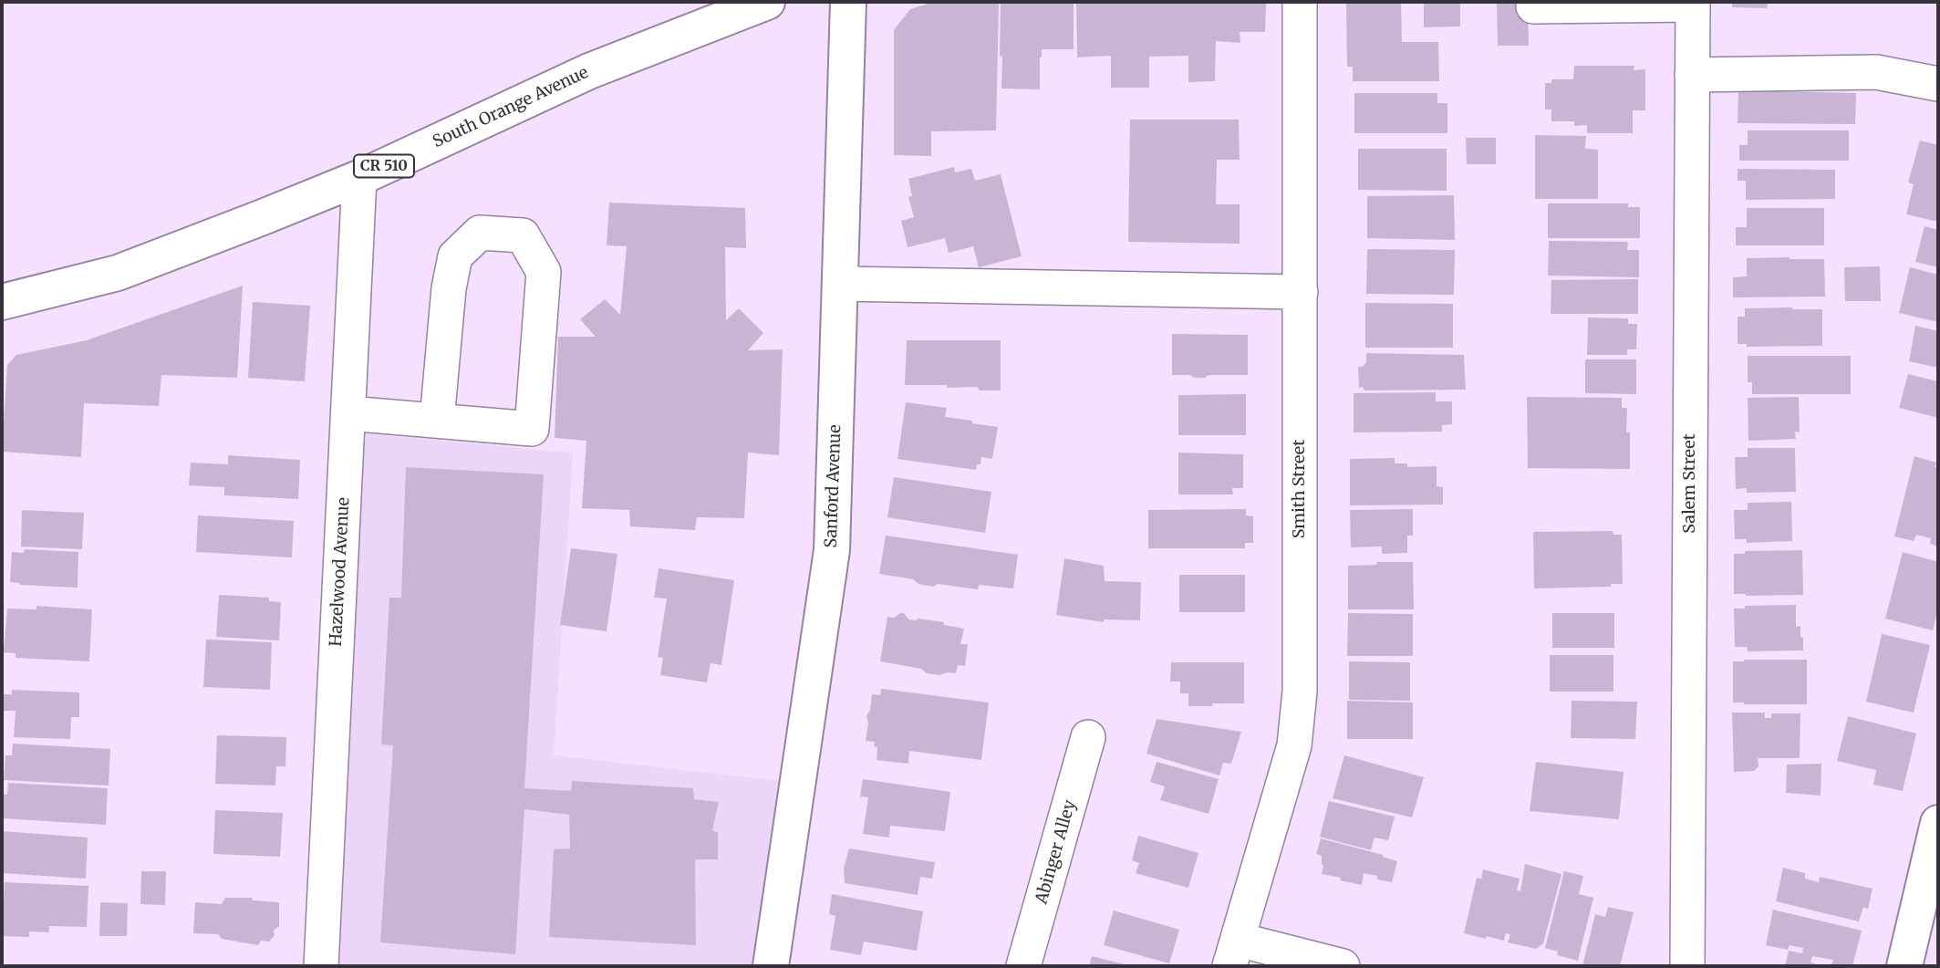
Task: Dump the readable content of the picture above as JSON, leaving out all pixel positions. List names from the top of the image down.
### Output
{
  "streets": {
    "main road": ["South Orange Avenue", "CR 510", "Sanford Avenue"],
    "street": [
      "Salem Street",
      "Smith Street",
      "Hazelwood Avenue",
      "Abinger Alley"
    ]
  },
  "crossings": [
    ["South Orange Avenue", "Hazelwood Avenue"]
  ]
}
